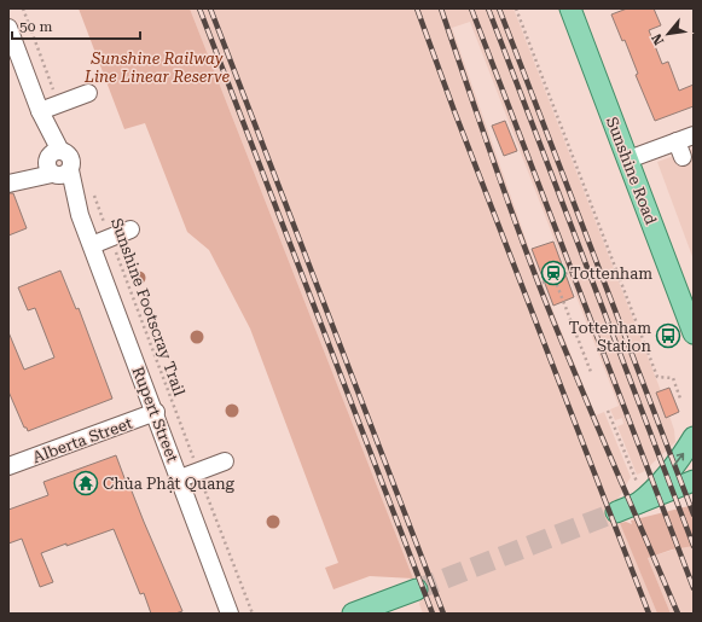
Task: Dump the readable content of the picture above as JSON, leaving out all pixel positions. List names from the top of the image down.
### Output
{
  "streets": {
    "main road": ["Sunshine Road"],
    "street": ["Rupert Street", "Alberta Street"],
    "path": ["Sunshine Footscray Trail"]
  },
  "crossings": [
    ["Rupert Street", "Alberta Street"]
  ],
  "parks": ["Sunshine Railway Line Linear Reserve"],
  "places": {
    "station": ["Tottenham"],
    "bus stop": ["Tottenham Station"],
    "temple": ["Chùa Phật Quang"]
  },
  "scale_bar": "50 m",
  "north": "bottom left"
}
